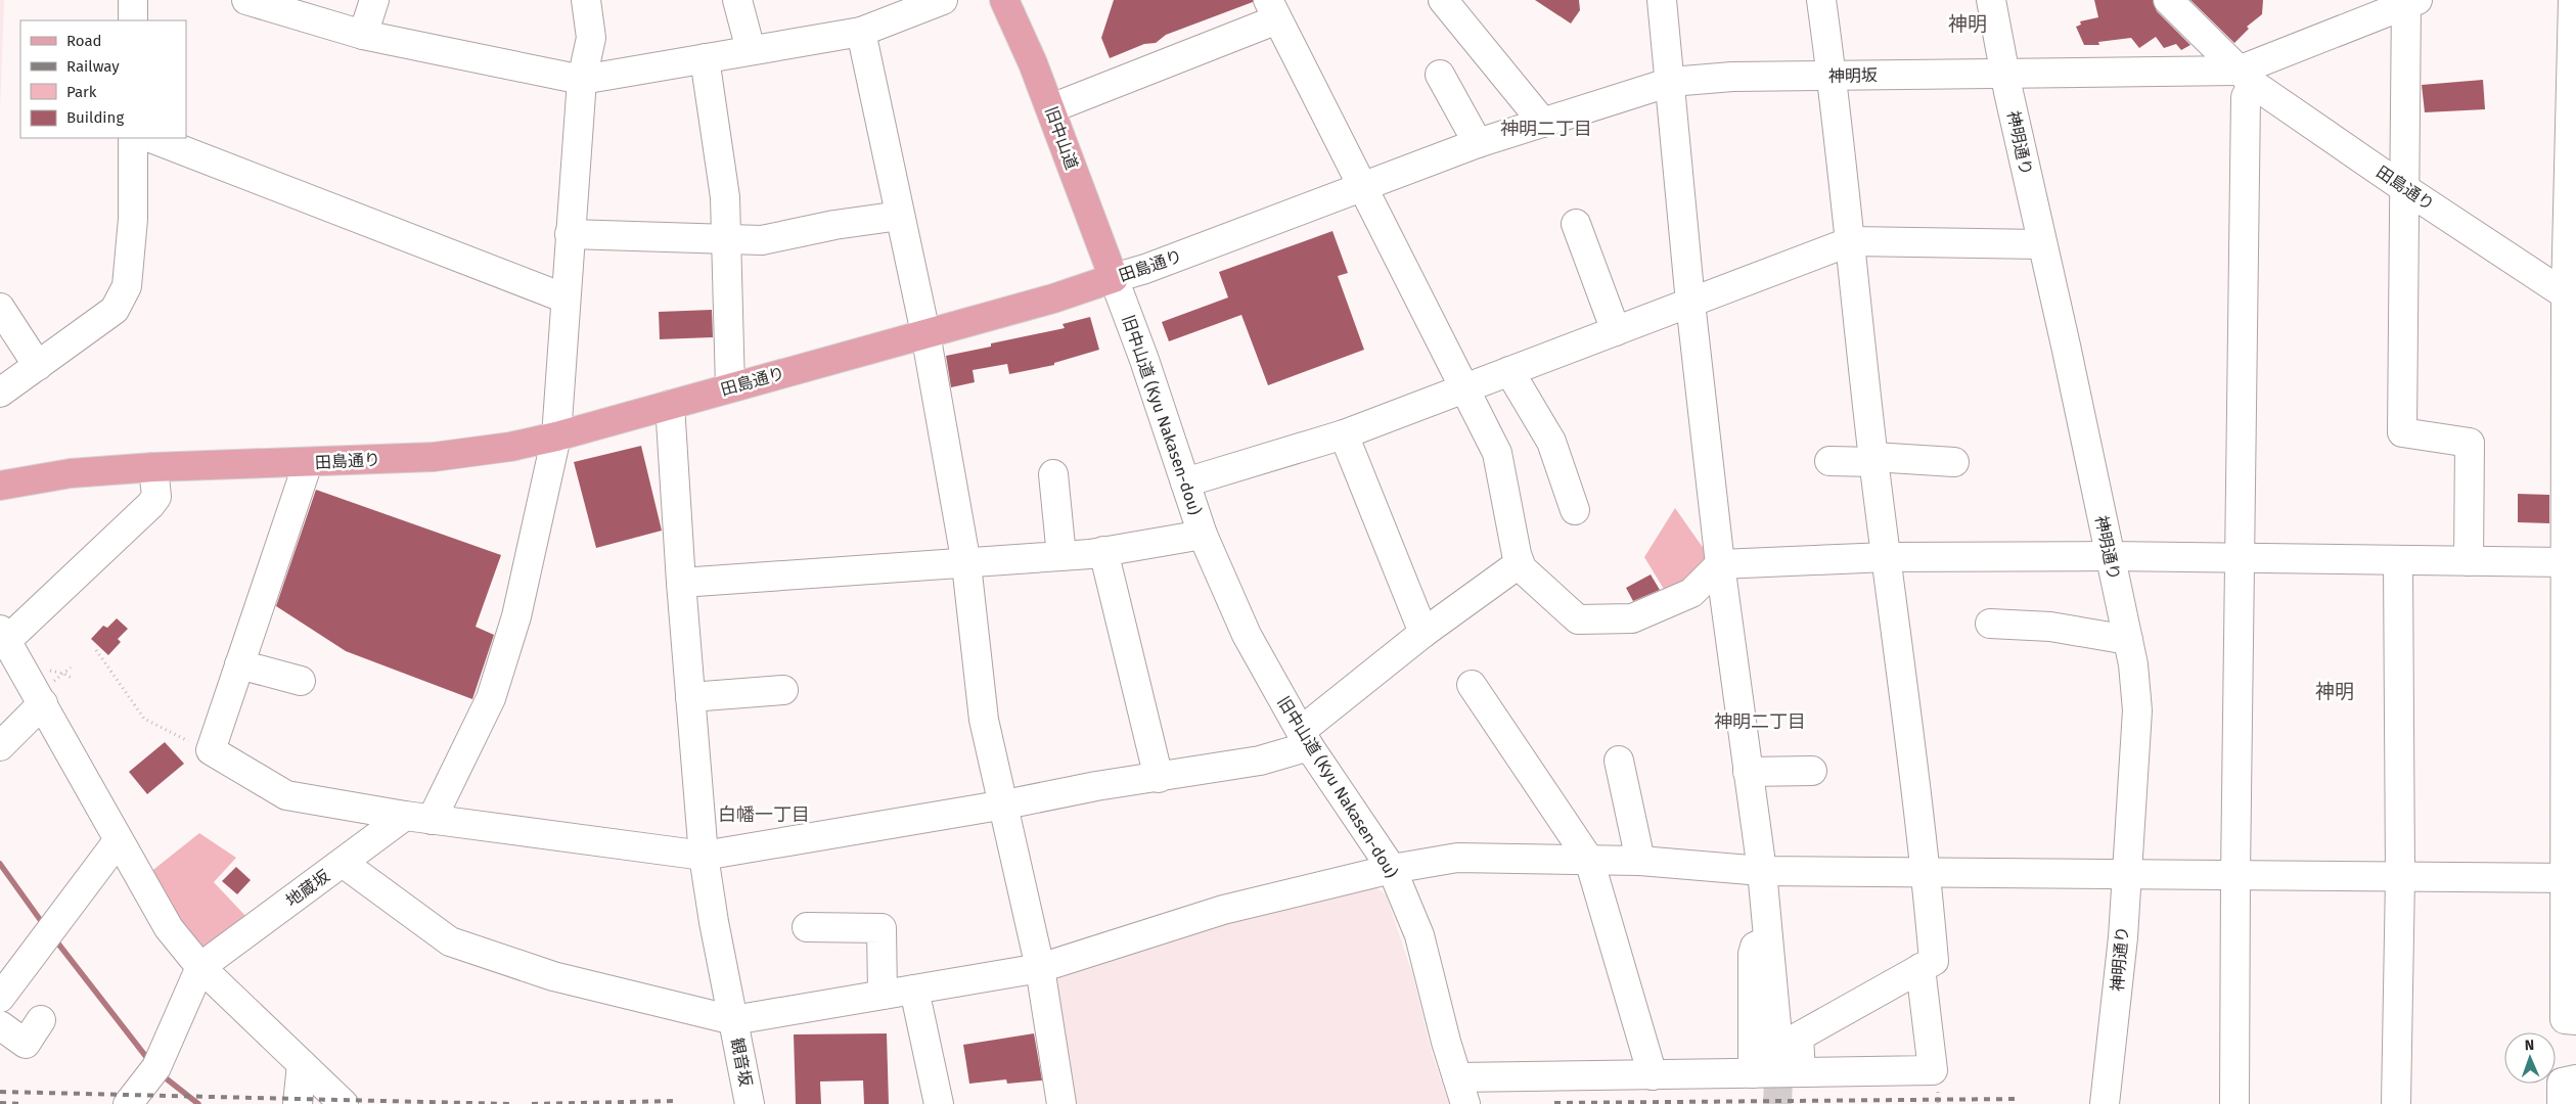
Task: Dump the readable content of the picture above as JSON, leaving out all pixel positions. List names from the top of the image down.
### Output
{
  "streets": {
    "main road": ["旧中山道", "田島通り"],
    "street": [
      "神明坂",
      "神明通り",
      "旧中山道 (Kyu Nakasen-dou)",
      "地蔵坂",
      "観音坂"
    ]
  },
  "crossings": [
    ["神明坂", "神明通り"],
    ["神明坂", "田島通り"],
    ["旧中山道", "田島通り"],
    ["旧中山道", "旧中山道 (Kyu Nakasen-dou)"],
    ["田島通り", "旧中山道 (Kyu Nakasen-dou)"],
    ["田島通り", "観音坂"]
  ],
  "districts": [
    "神明",
    "神明二丁目",
    "神明",
    "神明二丁目",
    "白幡一丁目"
  ],
  "legend": [
    "Road",
    "Railway",
    "Park",
    "Building"
  ],
  "north": "top"
}
